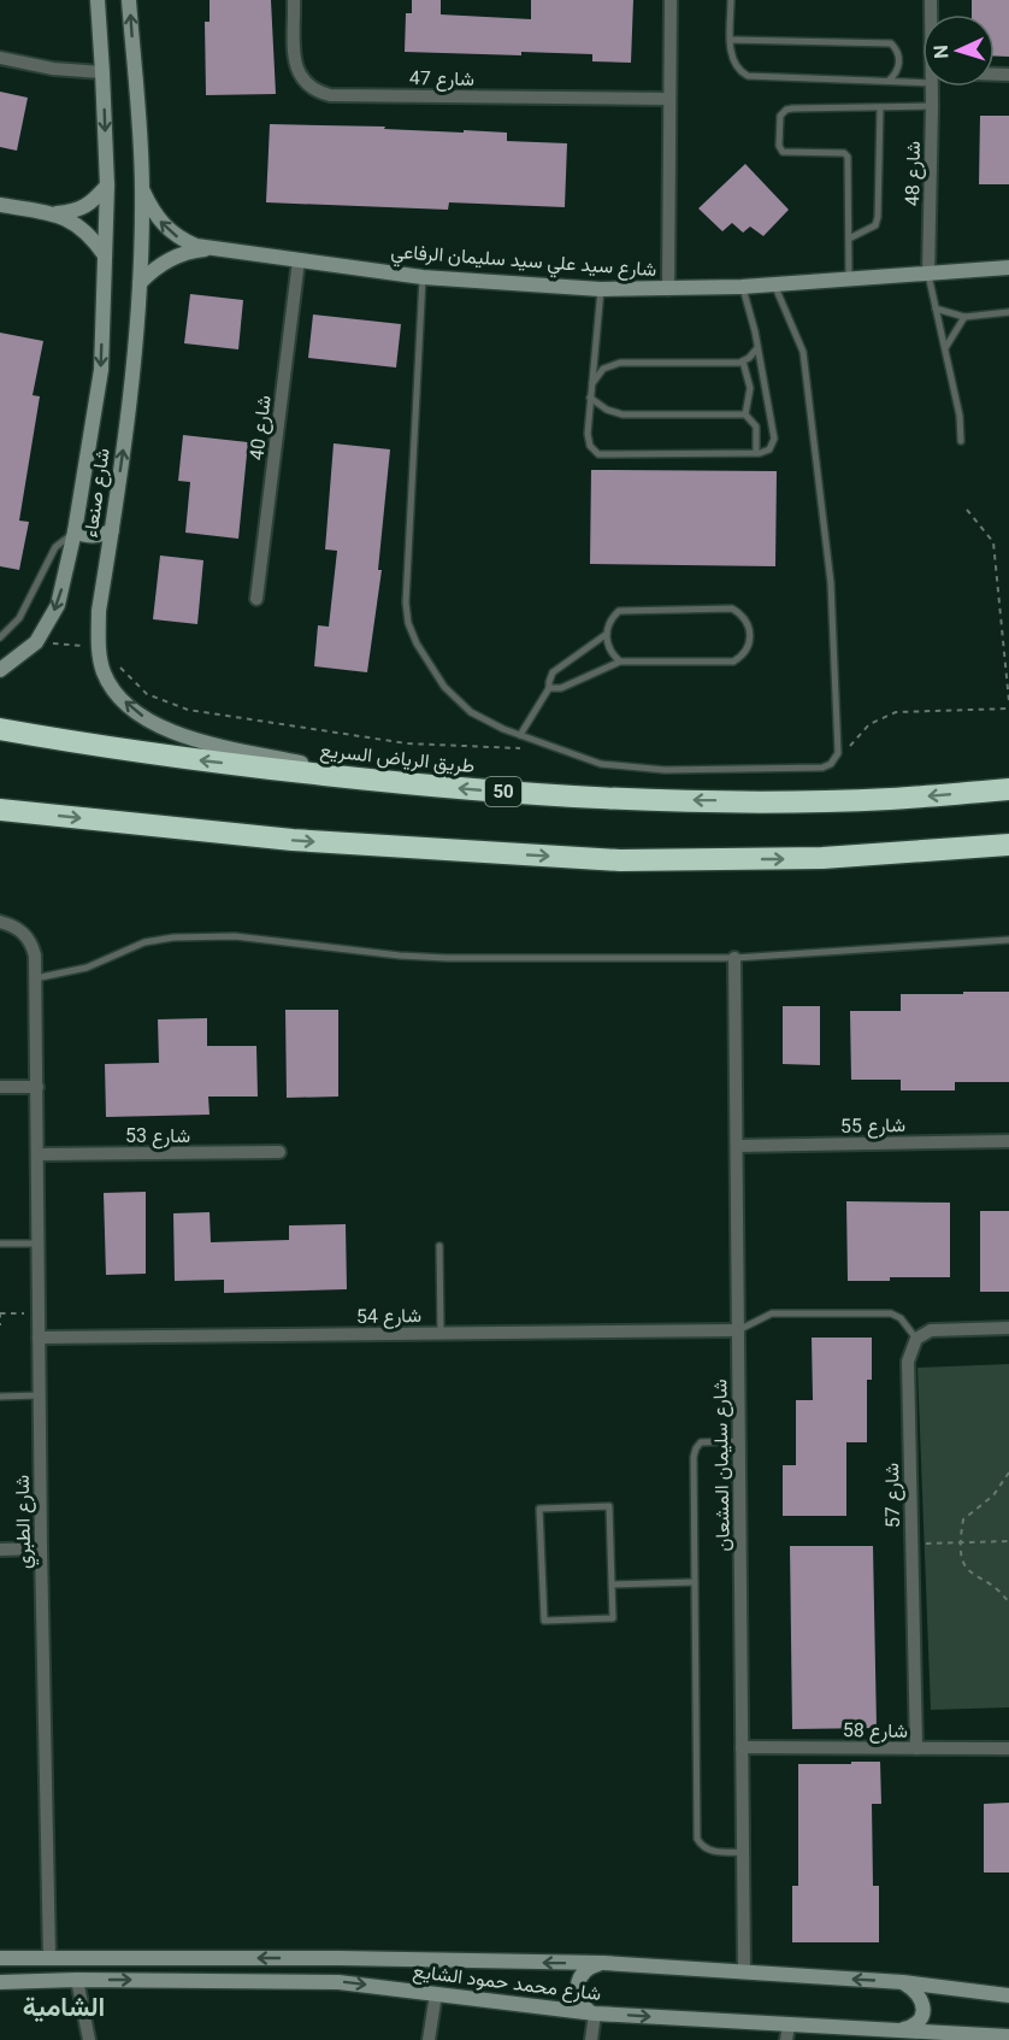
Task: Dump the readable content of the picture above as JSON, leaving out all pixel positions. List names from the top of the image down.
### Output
{
  "streets": {
    "highway": ["طريق الرياض السريع", "50"],
    "main road": ["شارع سيد علي سيد سليمان الرفاعي", "شارع صنعاء", "شارع محمد حمود الشايع"],
    "street": [
      "شارع 47",
      "شارع 48",
      "شارع 40",
      "شارع 55",
      "شارع 53",
      "شارع 54",
      "شارع سليمان المشعان",
      "شارع 57",
      "شارع الطبري",
      "شارع 58"
    ]
  },
  "crossings": [
    ["شارع 48", "شارع سيد علي سيد سليمان الرفاعي"],
    ["شارع سيد علي سيد سليمان الرفاعي", "شارع 40"],
    ["شارع سيد علي سيد سليمان الرفاعي", "شارع صنعاء"],
    ["شارع صنعاء", "طريق الرياض السريع"],
    ["شارع 55", "شارع سليمان المشعان"],
    ["شارع 53", "شارع الطبري"],
    ["شارع 54", "شارع سليمان المشعان"],
    ["شارع 54", "شارع الطبري"],
    ["شارع سليمان المشعان", "شارع 58"],
    ["شارع سليمان المشعان", "شارع محمد حمود الشايع"],
    ["شارع 57", "شارع 58"],
    ["شارع الطبري", "شارع محمد حمود الشايع"]
  ],
  "districts": ["الشامية"],
  "north": "left"
}
